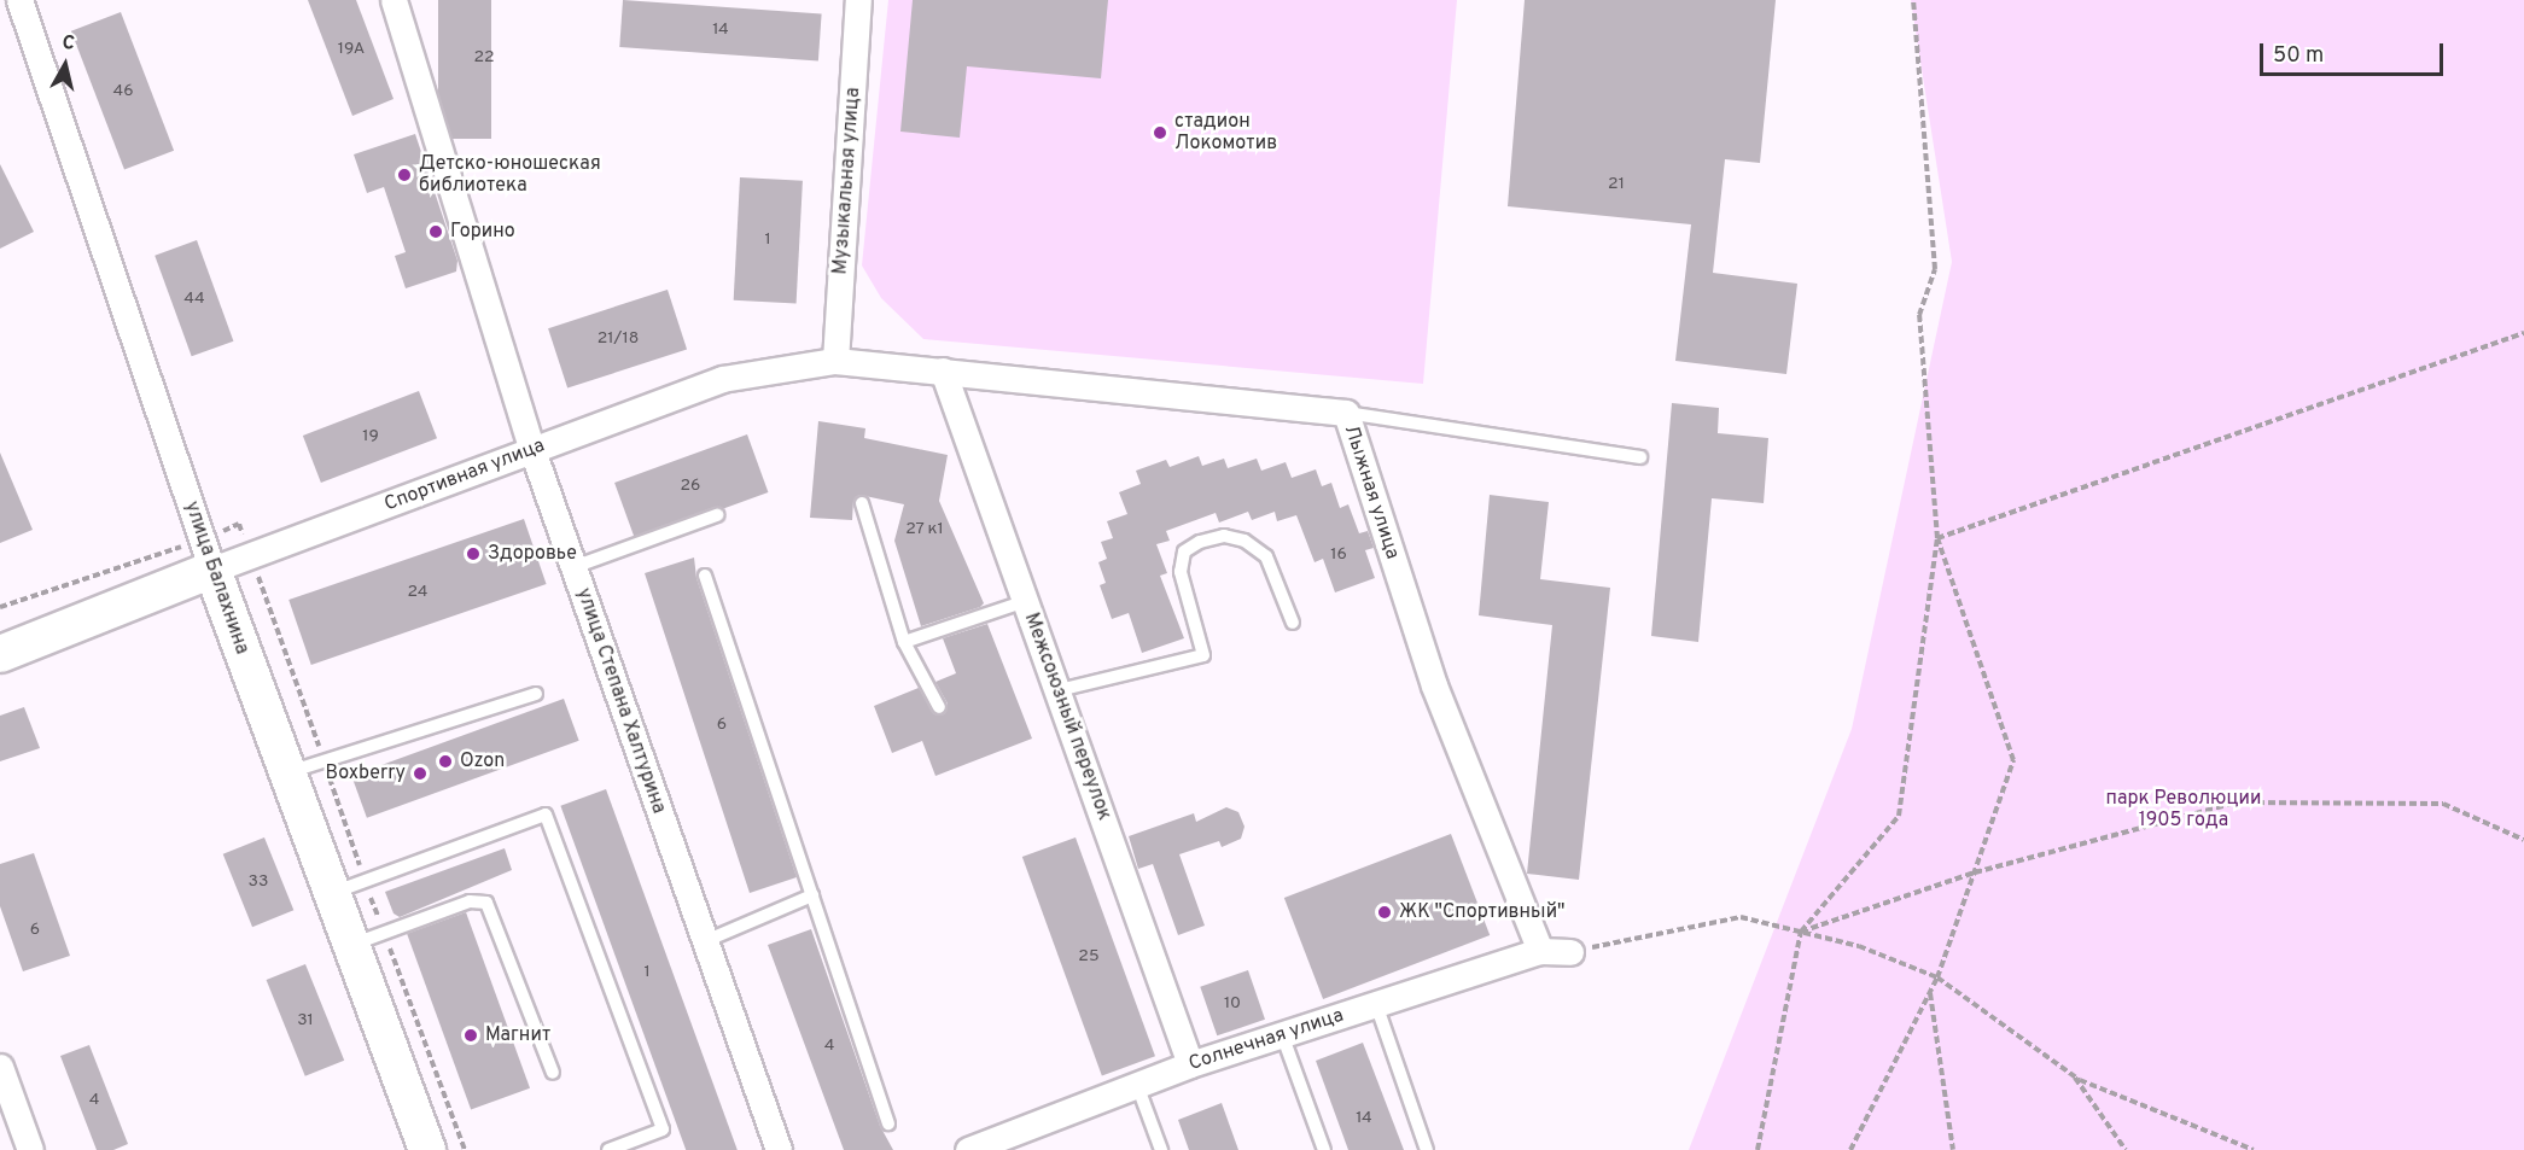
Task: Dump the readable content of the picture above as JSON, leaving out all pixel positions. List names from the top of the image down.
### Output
{
  "streets": {
    "street": [
      "Музыкальная улица",
      "Спортивная улица",
      "Лыжная улица",
      "улица Балахнина",
      "улица Степана Халтурина",
      "Межсоюзный переулок",
      "Солнечная улица"
    ]
  },
  "crossings": [
    ["Музыкальная улица", "Спортивная улица"],
    ["Спортивная улица", "Лыжная улица"],
    ["Спортивная улица", "улица Балахнина"],
    ["Спортивная улица", "улица Степана Халтурина"],
    ["Спортивная улица", "Межсоюзный переулок"],
    ["Лыжная улица", "Межсоюзный переулок"],
    ["Лыжная улица", "Солнечная улица"],
    ["Межсоюзный переулок", "Солнечная улица"]
  ],
  "parks": ["парк Революции 1905 года"],
  "places": [
    "стадион Локомотив",
    "Детско-юношеская библиотека",
    "Горино",
    "Здоровье",
    "Ozon",
    "Boxberry",
    "ЖК \"Спортивный\"",
    "Магнит"
  ],
  "house_numbers": [
    "14",
    "19А",
    "22",
    "46",
    "21",
    "1",
    "44",
    "21/18",
    "19",
    "26",
    "27 к1",
    "16",
    "24",
    "6",
    "33",
    "6",
    "25",
    "1",
    "10",
    "31",
    "4",
    "4",
    "14"
  ],
  "scale_bar": "50 m",
  "north": "top"
}
